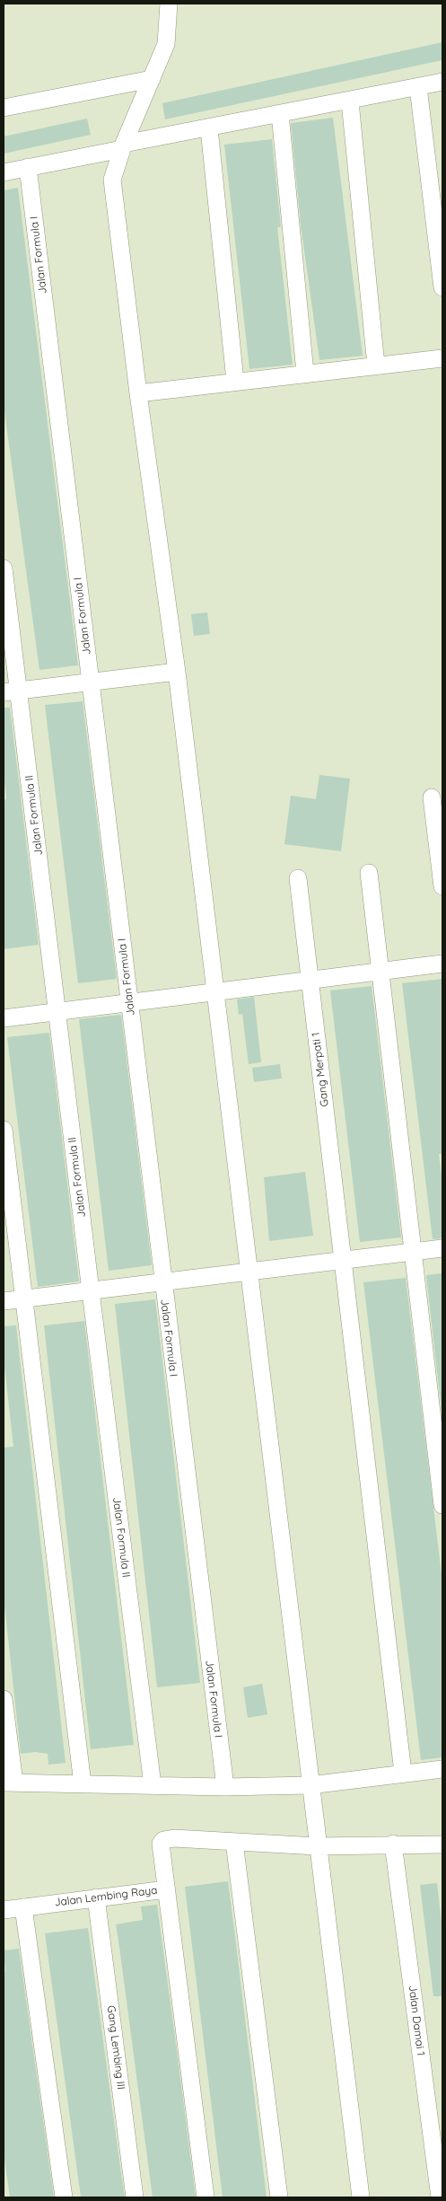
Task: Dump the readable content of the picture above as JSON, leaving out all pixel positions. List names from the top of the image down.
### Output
{
  "streets": {
    "street": [
      "Jalan Formula I",
      "Jalan Formula II",
      "Gang Merpati 1",
      "Jalan Lembing Raya",
      "Jalan Damai 1",
      "Gang Lembing III"
    ]
  },
  "crossings": [
    ["Jalan Lembing Raya", "Jalan Damai 1"],
    ["Jalan Lembing Raya", "Gang Lembing III"]
  ]
}
